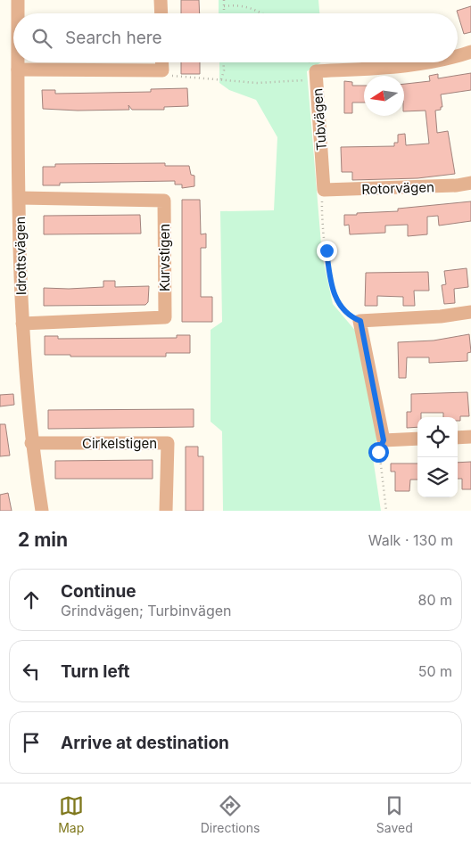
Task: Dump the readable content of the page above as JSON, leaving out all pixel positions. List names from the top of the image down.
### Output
{
  "streets": {
    "street": [
      "Tubvägen",
      "Rotorvägen",
      "Idrottsvägen",
      "Kurvstigen",
      "Cirkelstigen"
    ]
  },
  "crossings": [
    ["Tubvägen", "Rotorvägen"],
    ["Idrottsvägen", "Kurvstigen"],
    ["Idrottsvägen", "Cirkelstigen"]
  ],
  "north": "left",
  "page": {
    "search": "Search here",
    "heading": ["2 min", "Walk · 130 m"],
    "list": [
      ["Continue", "Grindvägen; Turbinvägen", "80 m"],
      ["Turn left", "50 m"],
      "Arrive at destination"
    ],
    "nav": ["Map", "Directions", "Saved"]
  }
}
